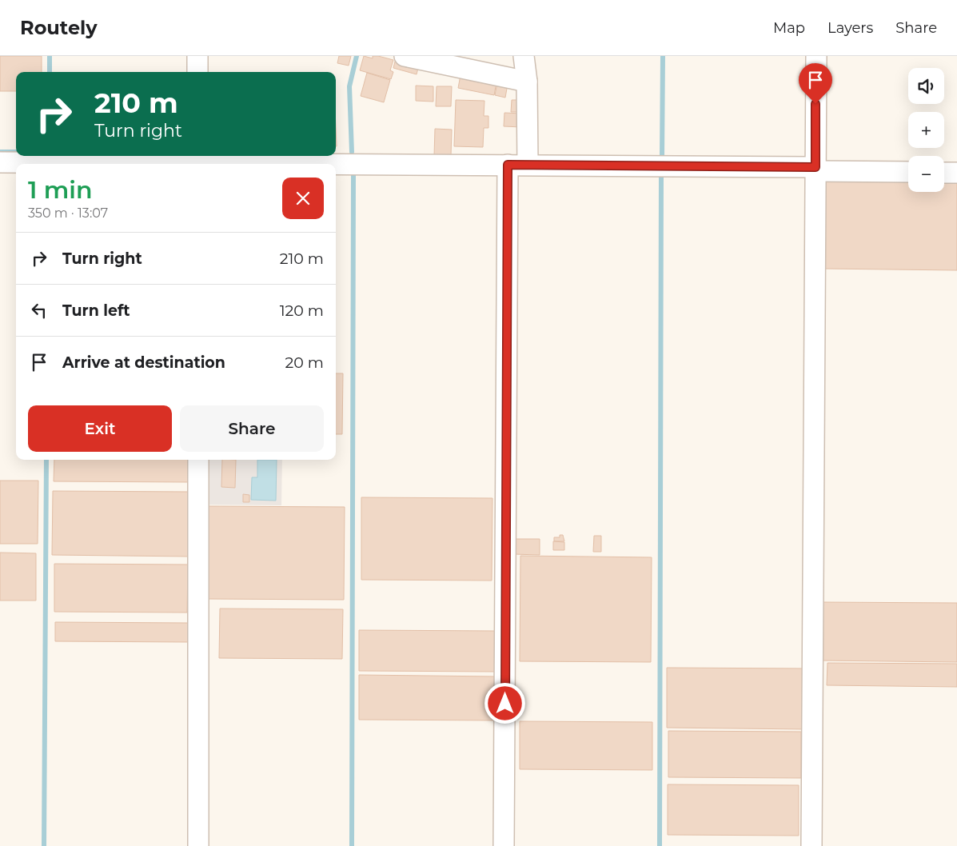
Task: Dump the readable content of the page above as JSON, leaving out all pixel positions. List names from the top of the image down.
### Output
{
  "page": {
    "header": "Routely",
    "nav": ["Map", "Layers", "Share"],
    "map_buttons": ["+", "−"],
    "turn": ["210 m", "Turn right"],
    "heading": ["1 min", "350 m · 13:07"],
    "list": [
      {
        "name": "Turn right",
        "value": "210 m"
      },
      {
        "name": "Turn left",
        "value": "120 m"
      },
      {
        "name": "Arrive at destination",
        "value": "20 m"
      }
    ],
    "buttons": ["Exit", "Share"]
  }
}
